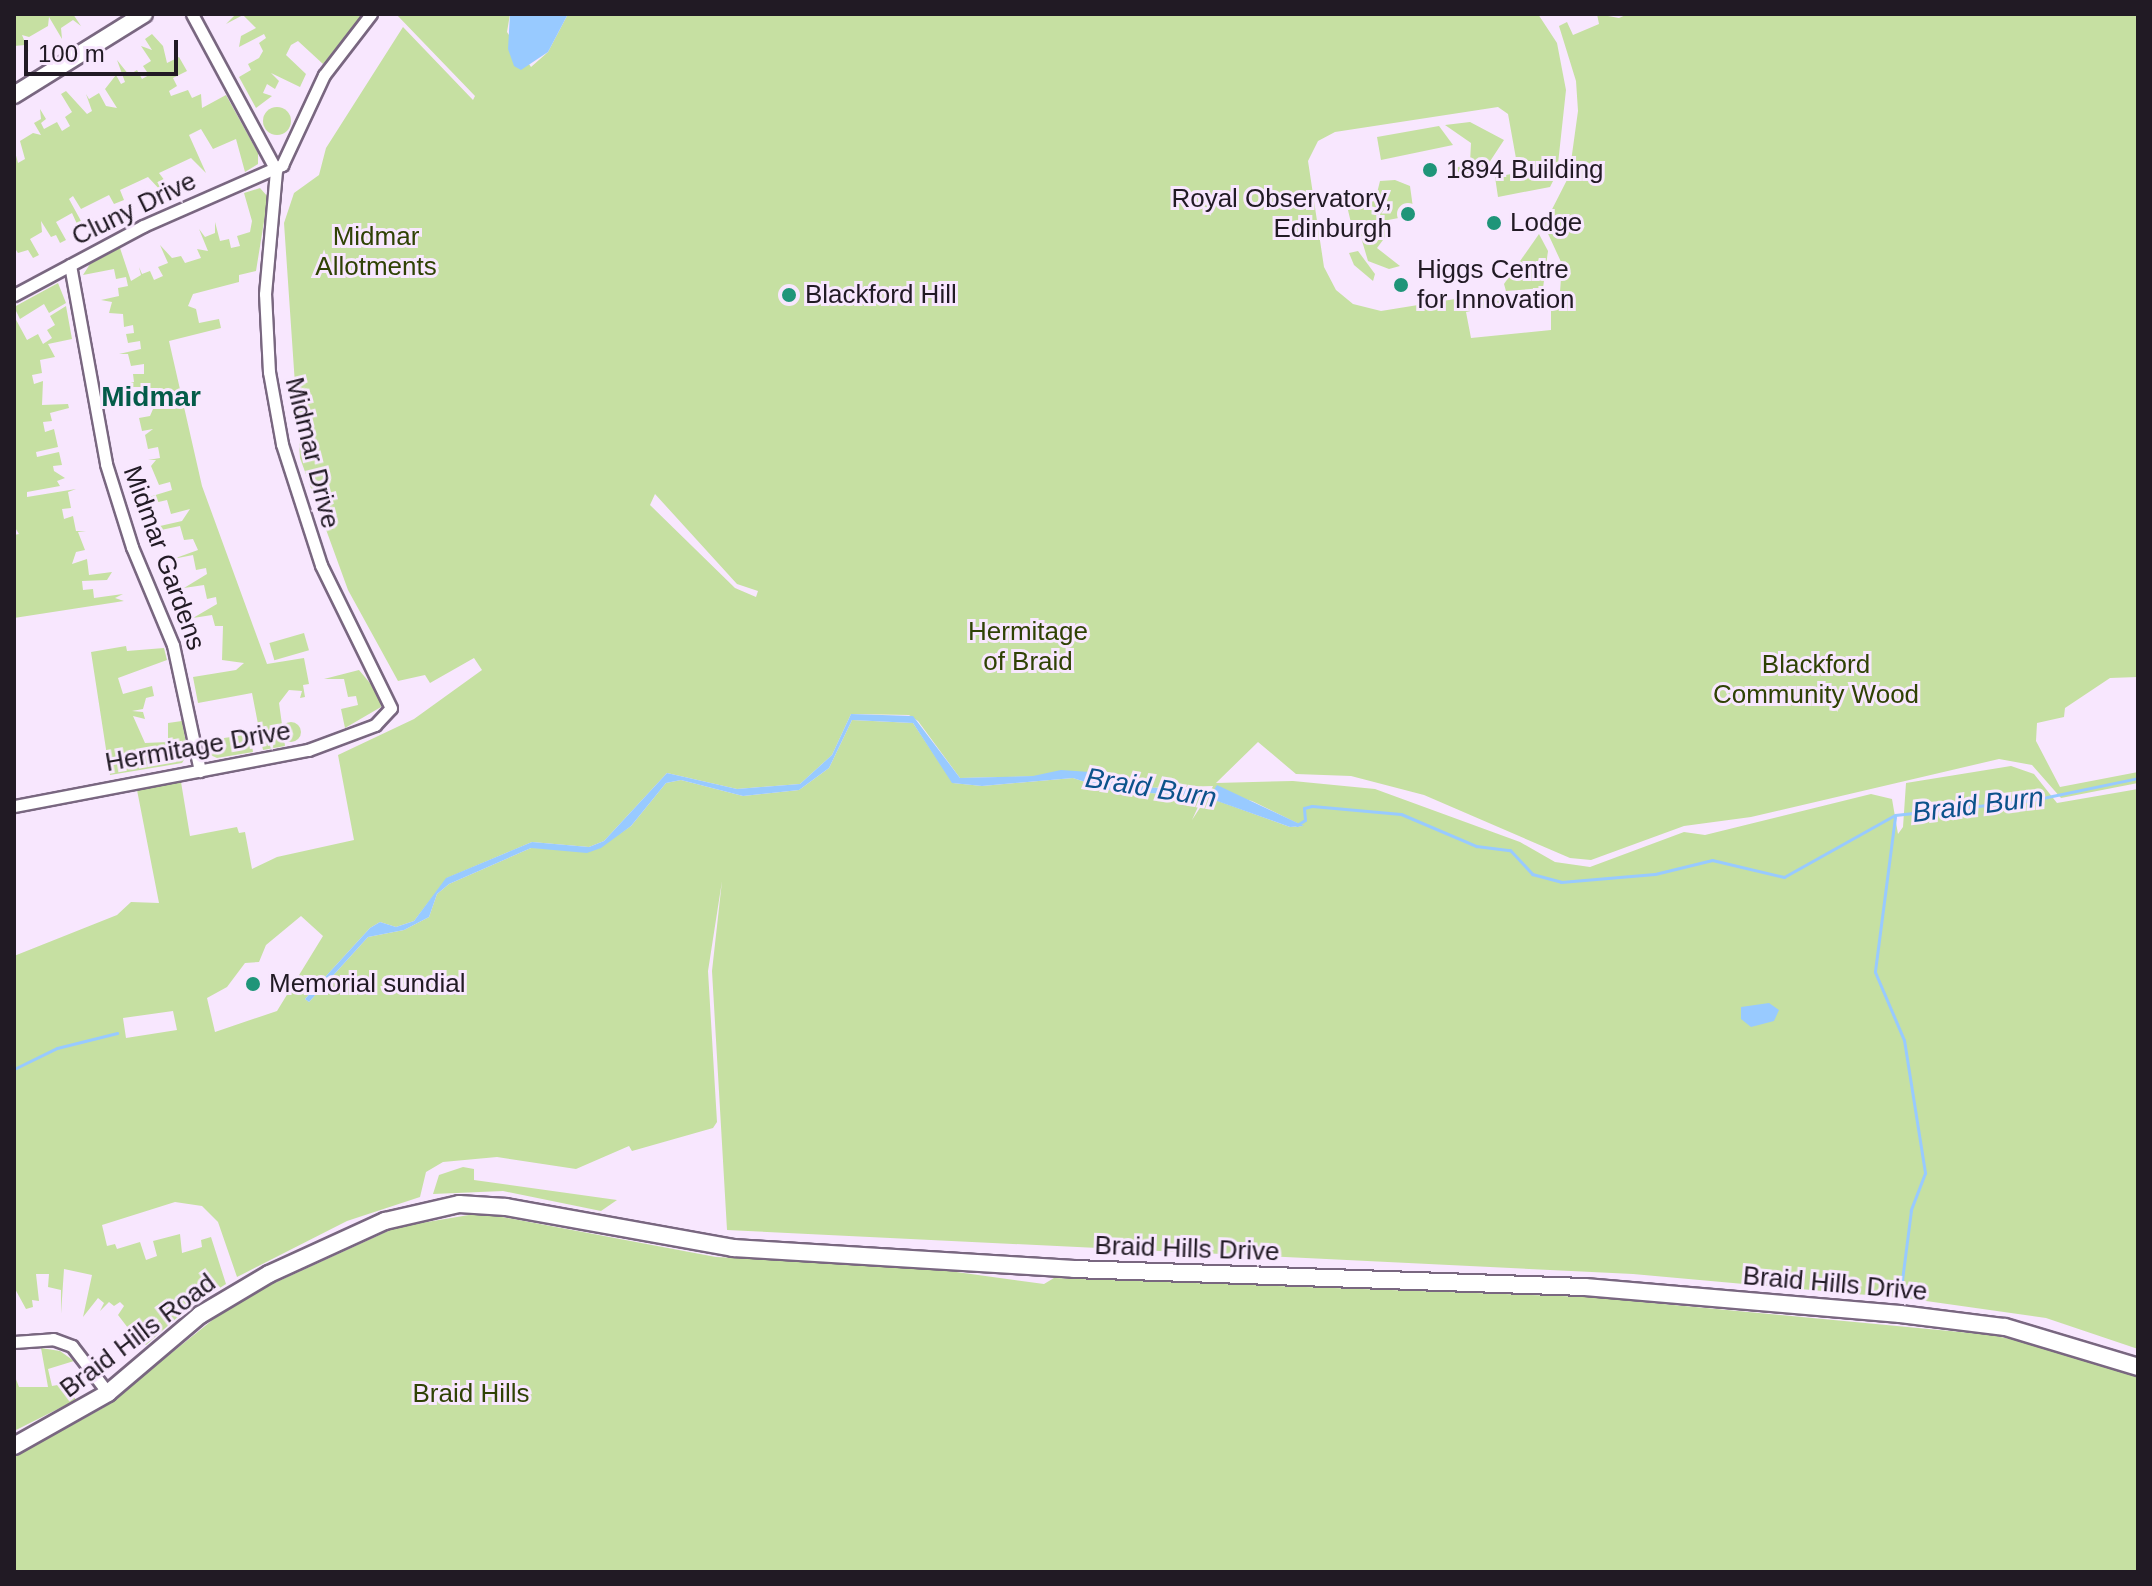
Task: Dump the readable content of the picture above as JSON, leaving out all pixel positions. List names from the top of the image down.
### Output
{
  "streets": {
    "street": [
      "Cluny Drive",
      "Midmar Drive",
      "Midmar Gardens",
      "Hermitage Drive",
      "Braid Hills Drive",
      "Braid Hills Road"
    ]
  },
  "crossings": [
    ["Cluny Drive", "Midmar Drive"],
    ["Cluny Drive", "Midmar Gardens"],
    ["Midmar Drive", "Hermitage Drive"],
    ["Midmar Gardens", "Hermitage Drive"],
    ["Braid Hills Drive", "Braid Hills Road"]
  ],
  "districts": ["Midmar"],
  "water": ["Braid Burn"],
  "parks": [
    "Midmar Allotments",
    "Hermitage of Braid",
    "Blackford Community Wood",
    "Braid Hills"
  ],
  "places": [
    "1894 Building",
    "Royal Observatory, Edinburgh",
    "Lodge",
    "Higgs Centre for Innovation",
    "Blackford Hill",
    "Memorial sundial"
  ],
  "scale_bar": "100 m"
}
